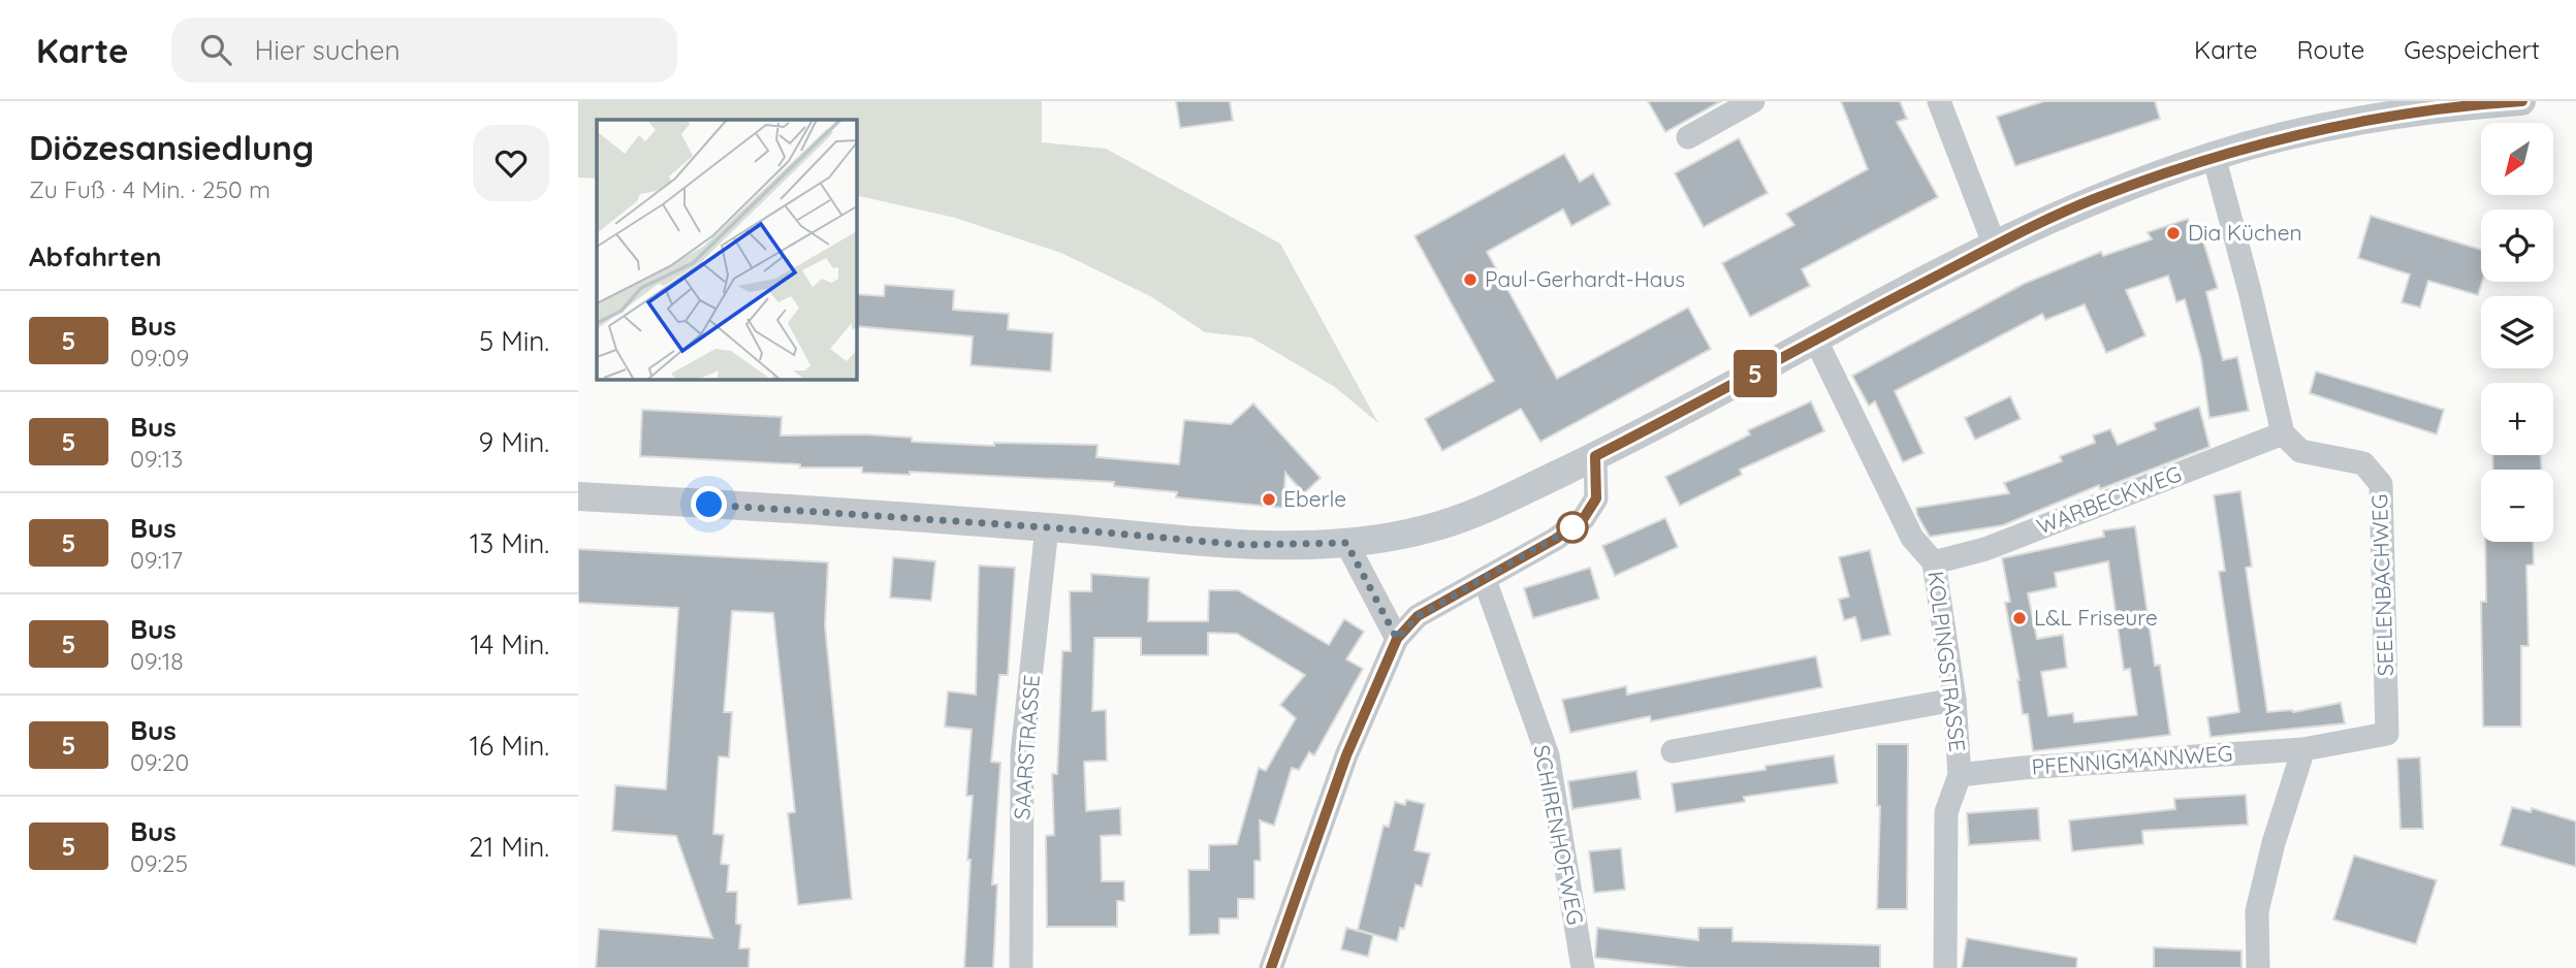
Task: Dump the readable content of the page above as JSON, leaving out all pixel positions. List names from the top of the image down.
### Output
{
  "streets": {
    "street": [
      "WARBECKWEG",
      "SEELENBACHWEG",
      "KOLPINGSTRASSE",
      "SAARSTRASSE",
      "PFENNIGMANNWEG",
      "SCHIRENHOFWEG"
    ]
  },
  "crossings": [
    ["WARBECKWEG", "SEELENBACHWEG"],
    ["WARBECKWEG", "KOLPINGSTRASSE"],
    ["SEELENBACHWEG", "PFENNIGMANNWEG"],
    ["KOLPINGSTRASSE", "PFENNIGMANNWEG"]
  ],
  "places": [
    "Dia Küchen",
    "Paul-Gerhardt-Haus",
    "Eberle",
    "L&L Friseure"
  ],
  "lines": ["bus line 5"],
  "north": "bottom left",
  "page": {
    "header": "Karte",
    "search": "Hier suchen",
    "nav": ["Karte", "Route", "Gespeichert"],
    "heading": [
      ["Diözesansiedlung", "Zu Fuß · 4 Min. · 250 m"],
      "Abfahrten"
    ],
    "on_map": "5",
    "map_buttons": ["+", "−"],
    "list": [
      {
        "mark": "5",
        "name": "Bus",
        "note": "09:09",
        "value": "5 Min."
      },
      {
        "mark": "5",
        "name": "Bus",
        "note": "09:13",
        "value": "9 Min."
      },
      {
        "mark": "5",
        "name": "Bus",
        "note": "09:17",
        "value": "13 Min."
      },
      {
        "mark": "5",
        "name": "Bus",
        "note": "09:18",
        "value": "14 Min."
      },
      {
        "mark": "5",
        "name": "Bus",
        "note": "09:20",
        "value": "16 Min."
      },
      {
        "mark": "5",
        "name": "Bus",
        "note": "09:25",
        "value": "21 Min."
      }
    ]
  }
}
